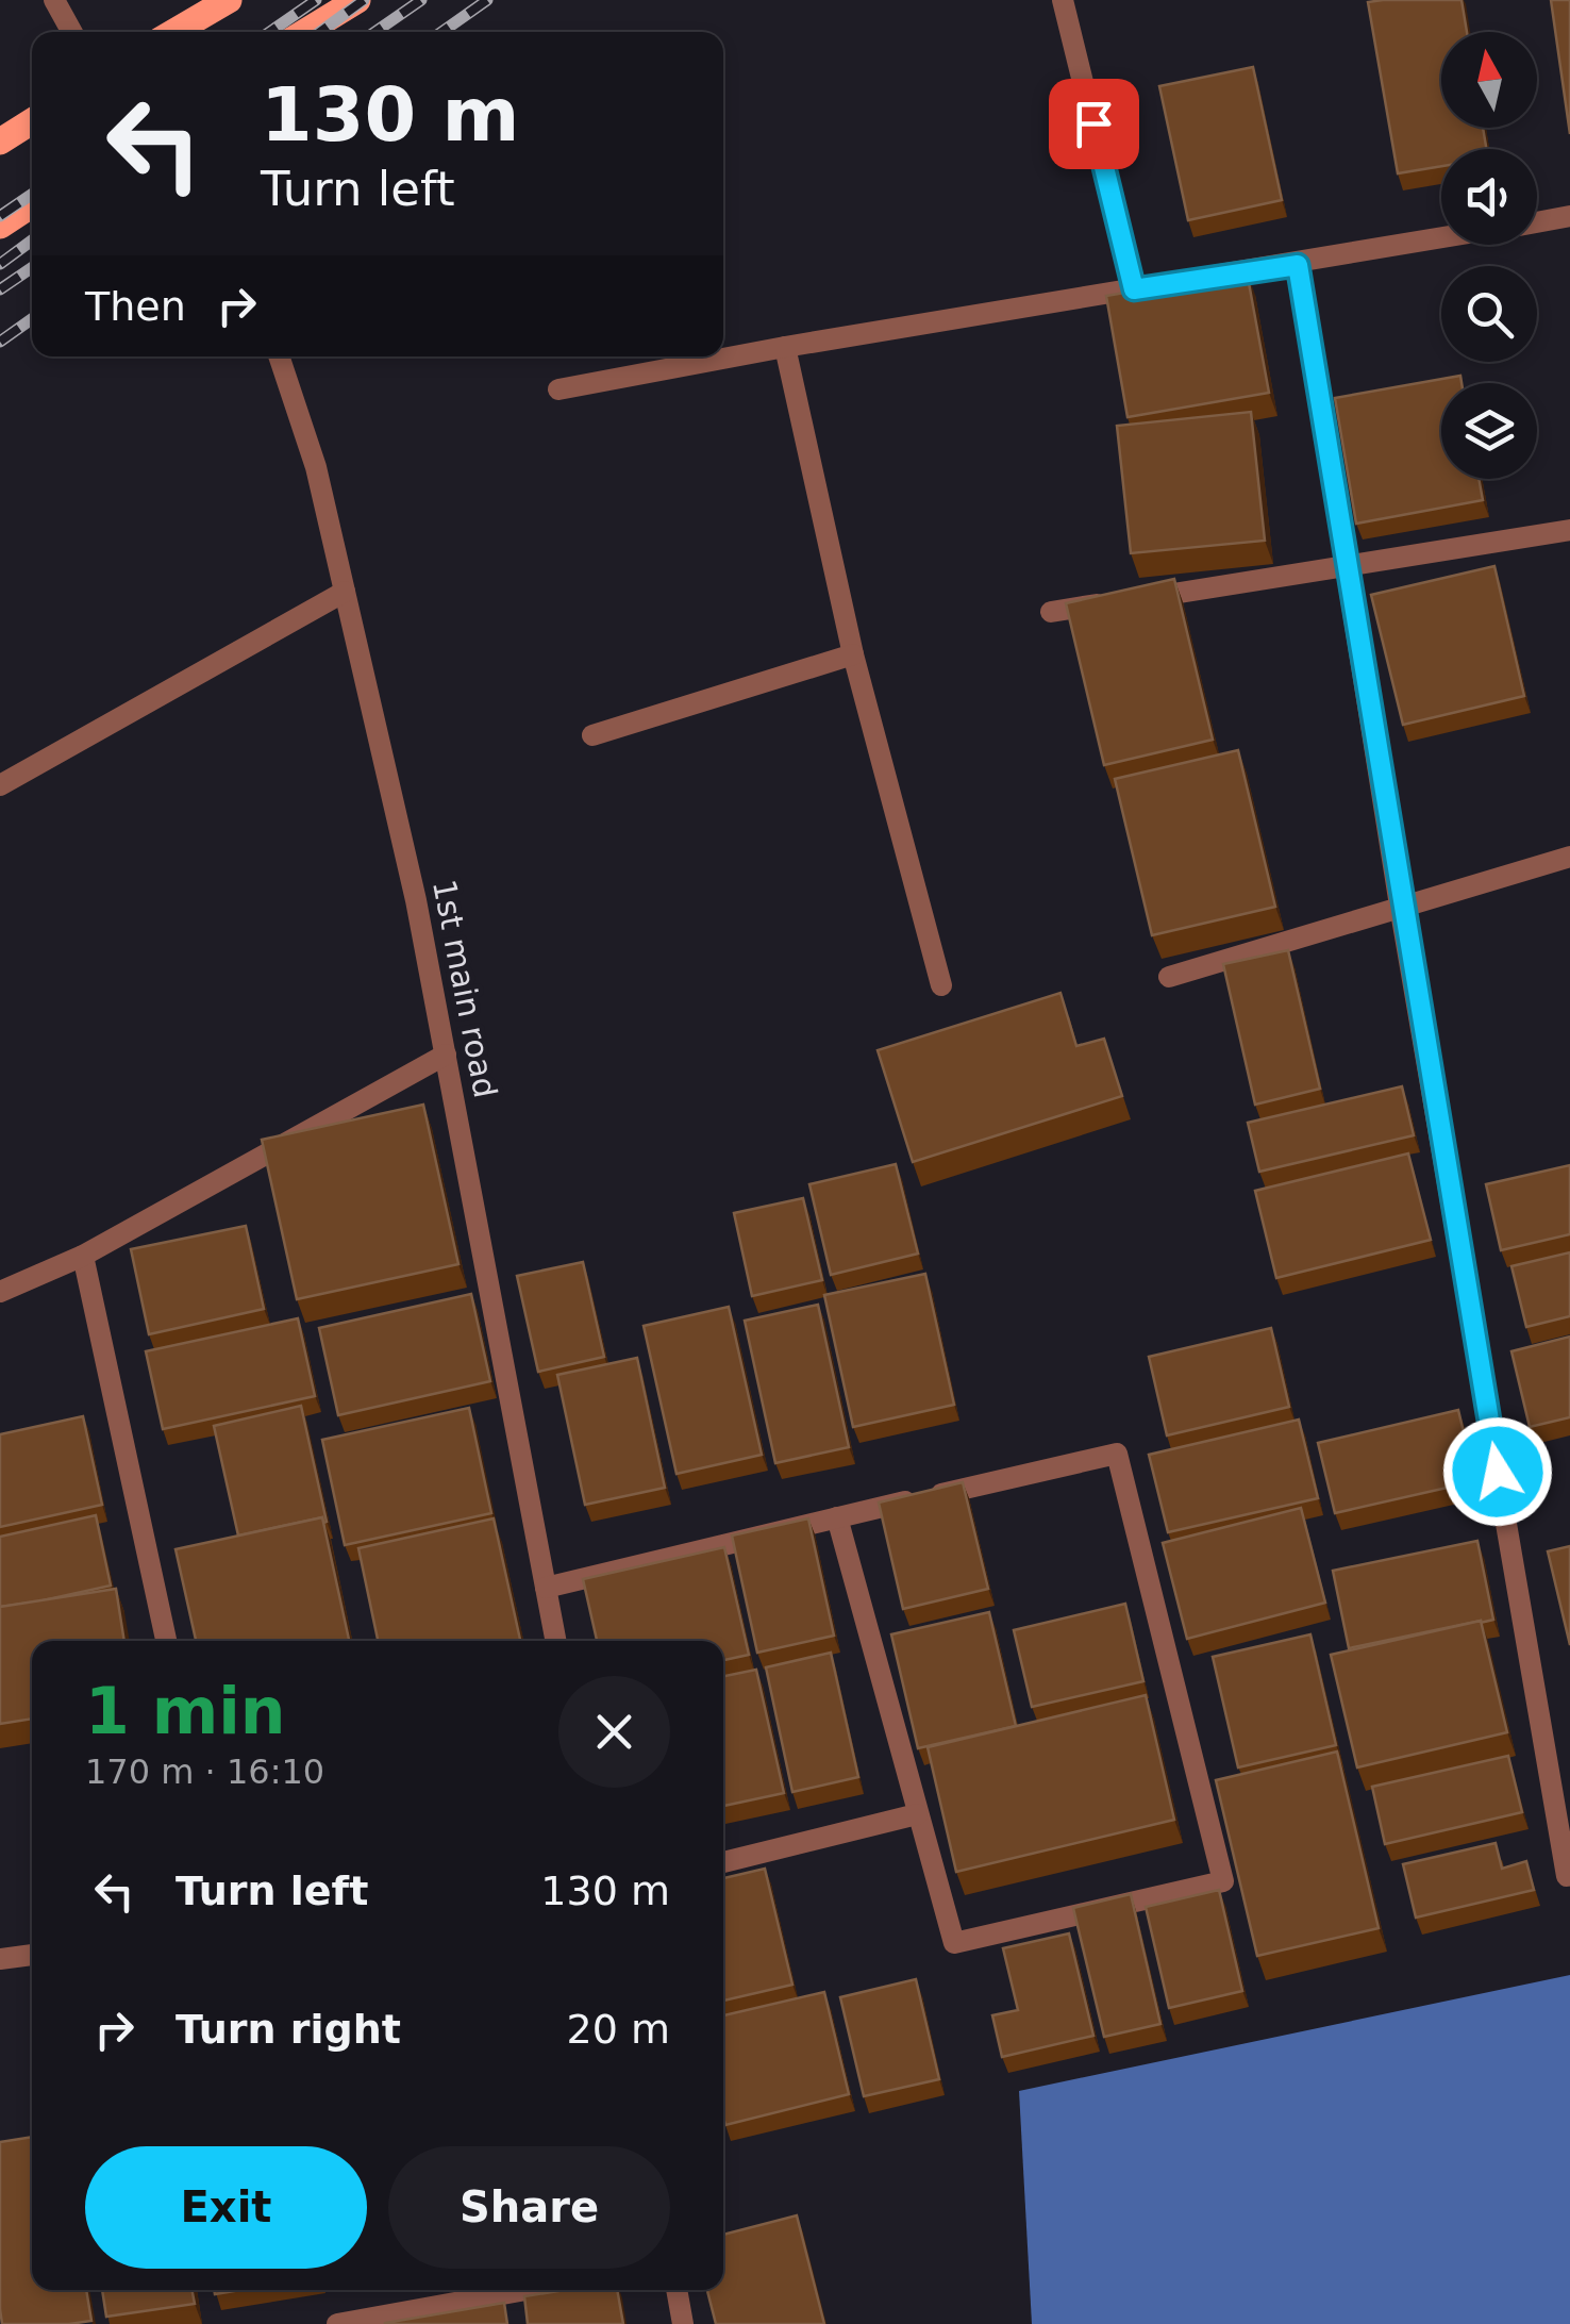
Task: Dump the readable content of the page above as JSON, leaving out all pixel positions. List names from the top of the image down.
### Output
{
  "streets": {
    "street": ["1st main road"]
  },
  "north": "top",
  "page": {
    "turn": ["130 m", "Turn left"],
    "then": "Then",
    "heading": ["1 min", "170 m · 16:10"],
    "list": [
      {
        "name": "Turn left",
        "value": "130 m"
      },
      {
        "name": "Turn right",
        "value": "20 m"
      }
    ],
    "buttons": ["Exit", "Share"]
  }
}
